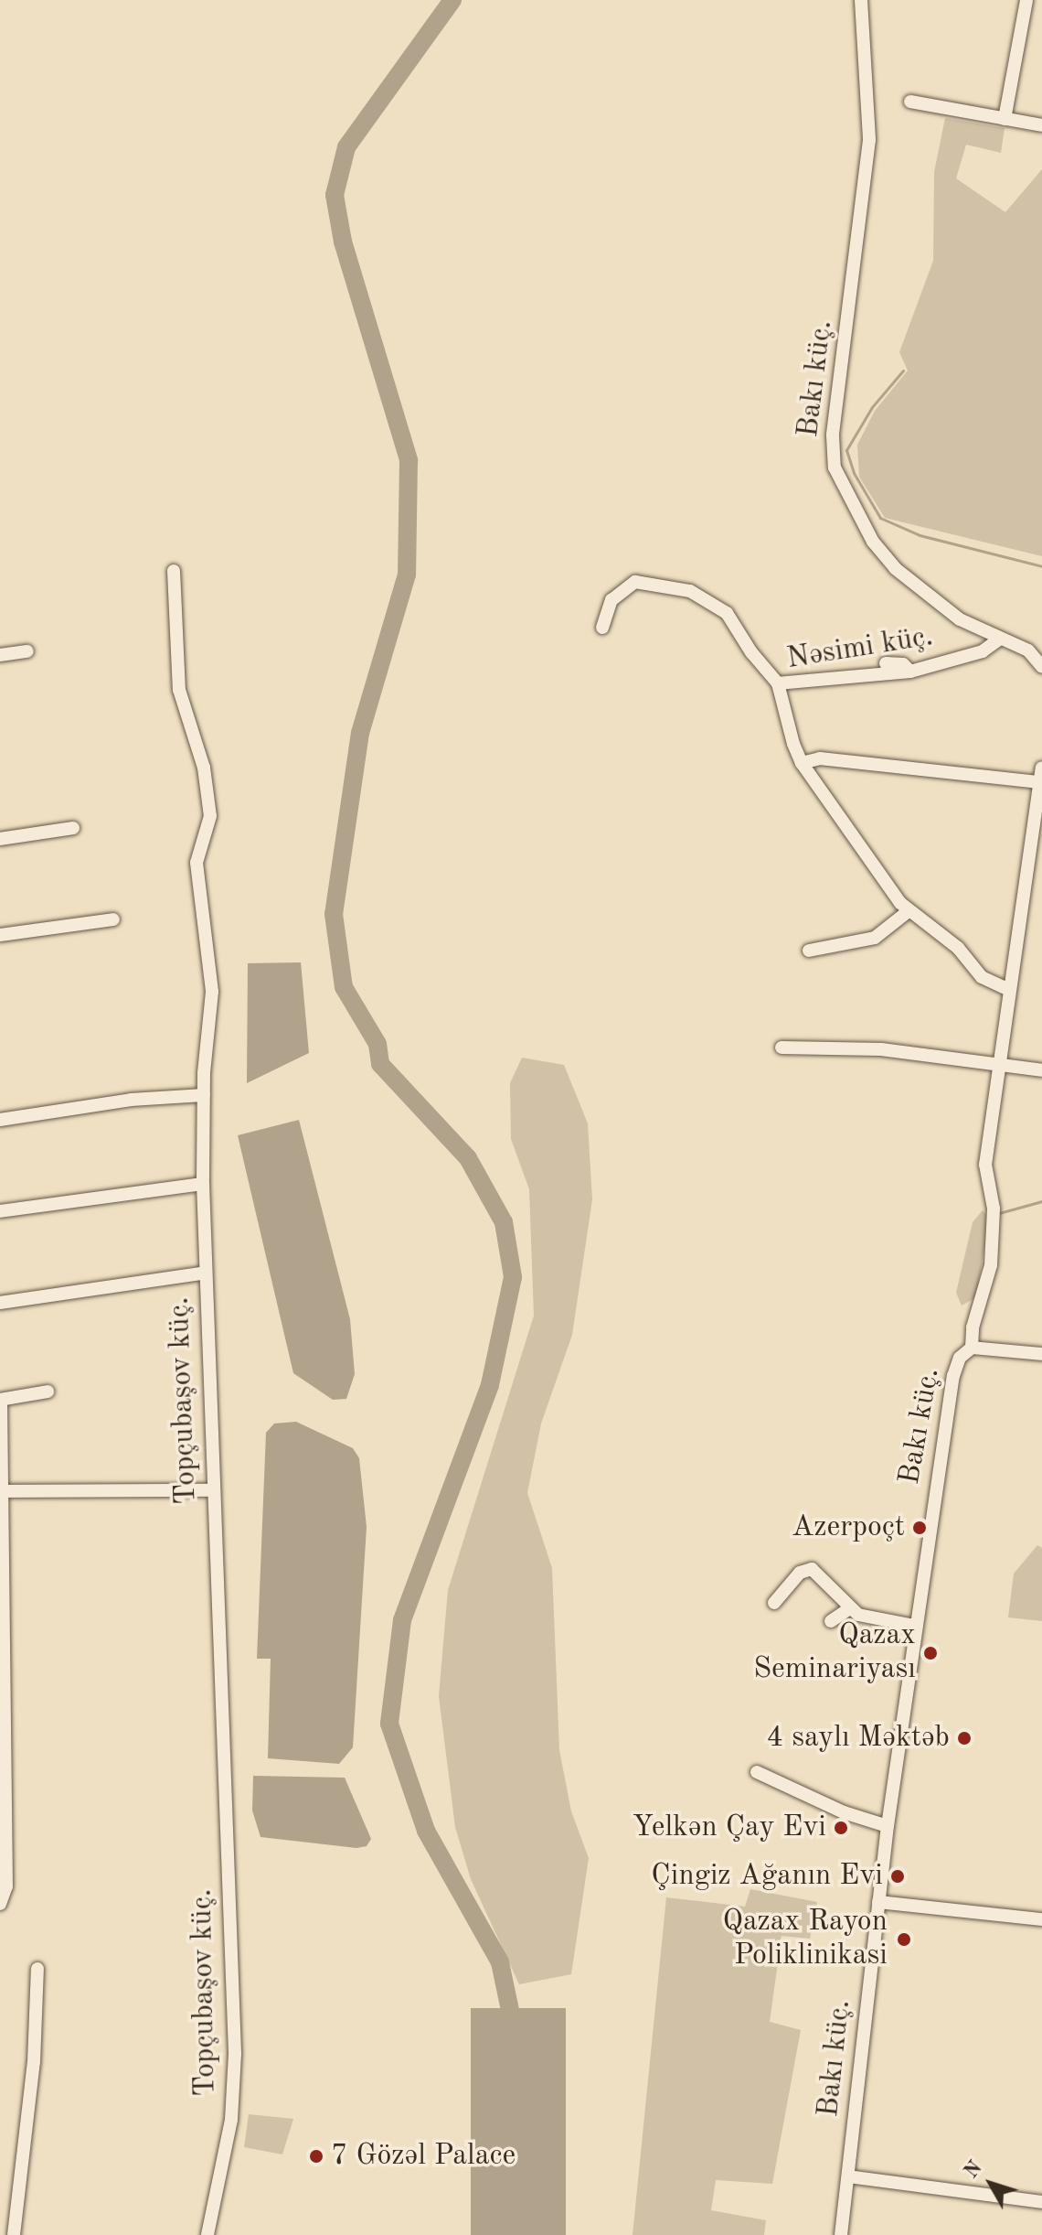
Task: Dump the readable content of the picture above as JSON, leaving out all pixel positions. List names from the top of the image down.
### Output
{
  "streets": {
    "street": ["Bakı küç.", "Nəsimi küç.", "Topçubaşov küç."]
  },
  "crossings": [
    ["Bakı küç.", "Nəsimi küç."]
  ],
  "places": [
    "Azerpoçt",
    "Qazax Seminariyası",
    "4 saylı Məktəb",
    "Yelkən Çay Evi",
    "Çingiz Ağanın Evi",
    "Qazax Rayon Poliklinikasi",
    "7 Gözəl Palace"
  ],
  "north": "top left"
}
